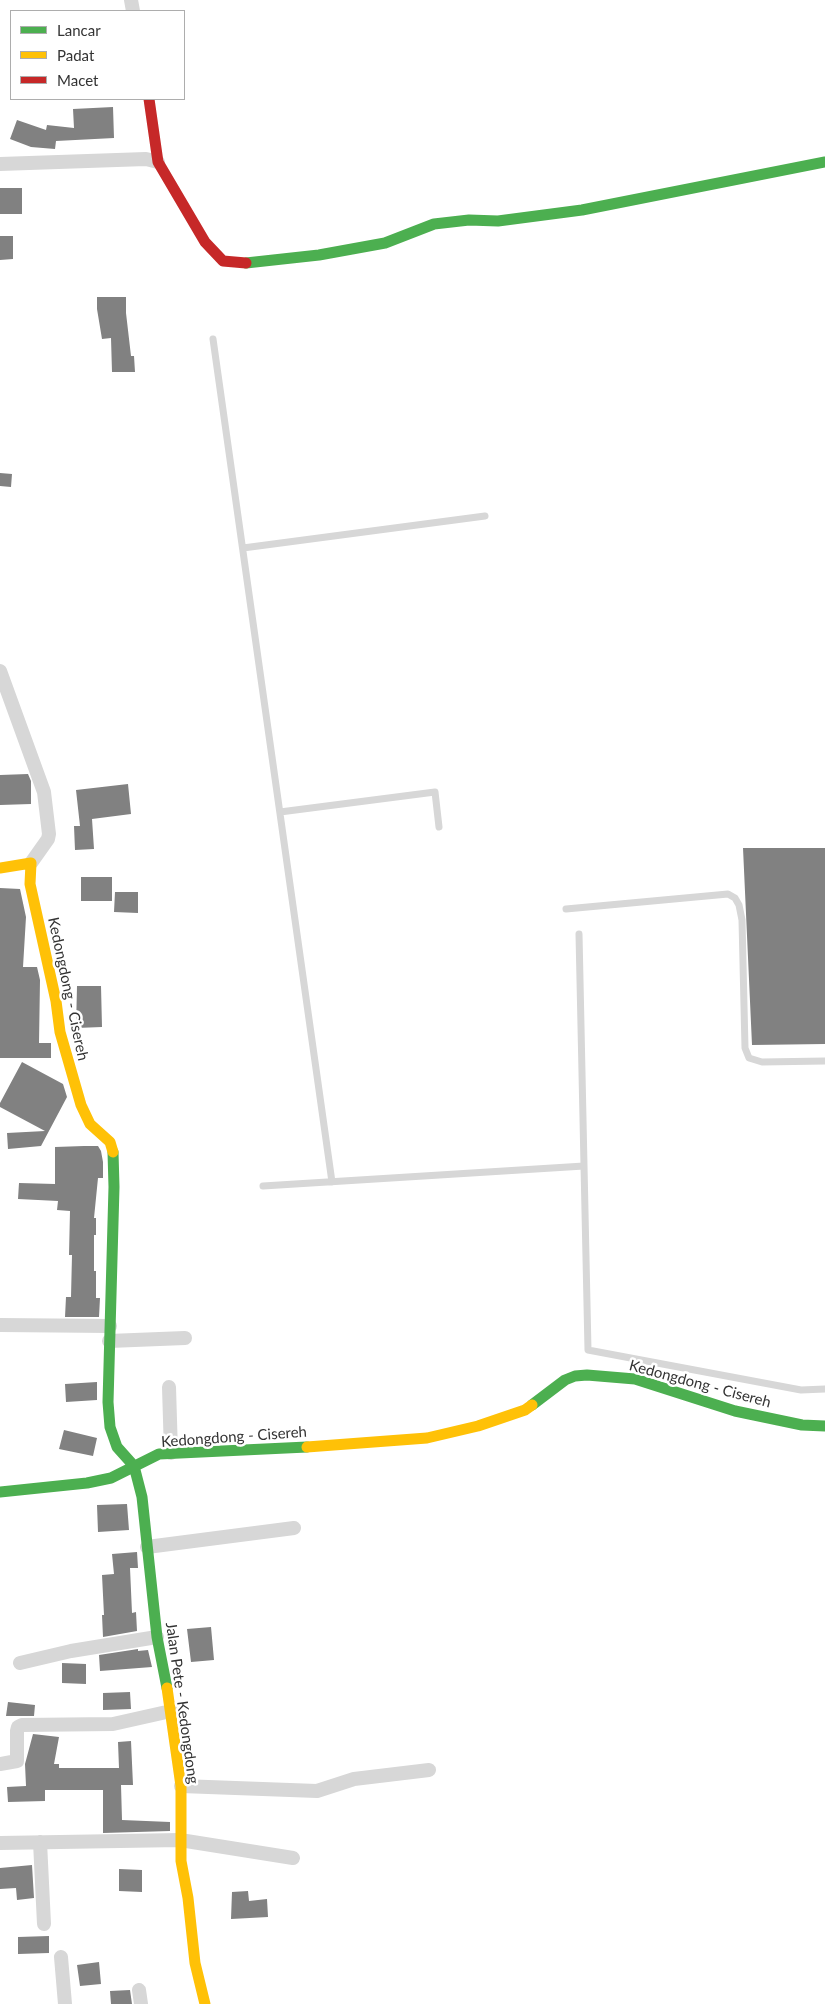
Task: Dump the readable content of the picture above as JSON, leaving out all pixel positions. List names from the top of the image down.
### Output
{
  "streets": {
    "street": ["Kedongdong - Cisereh", "Jalan Pete - Kedongdong"]
  },
  "crossings": [
    ["Kedongdong - Cisereh", "Jalan Pete - Kedongdong"]
  ],
  "legend": ["Lancar", "Padat", "Macet"]
}
